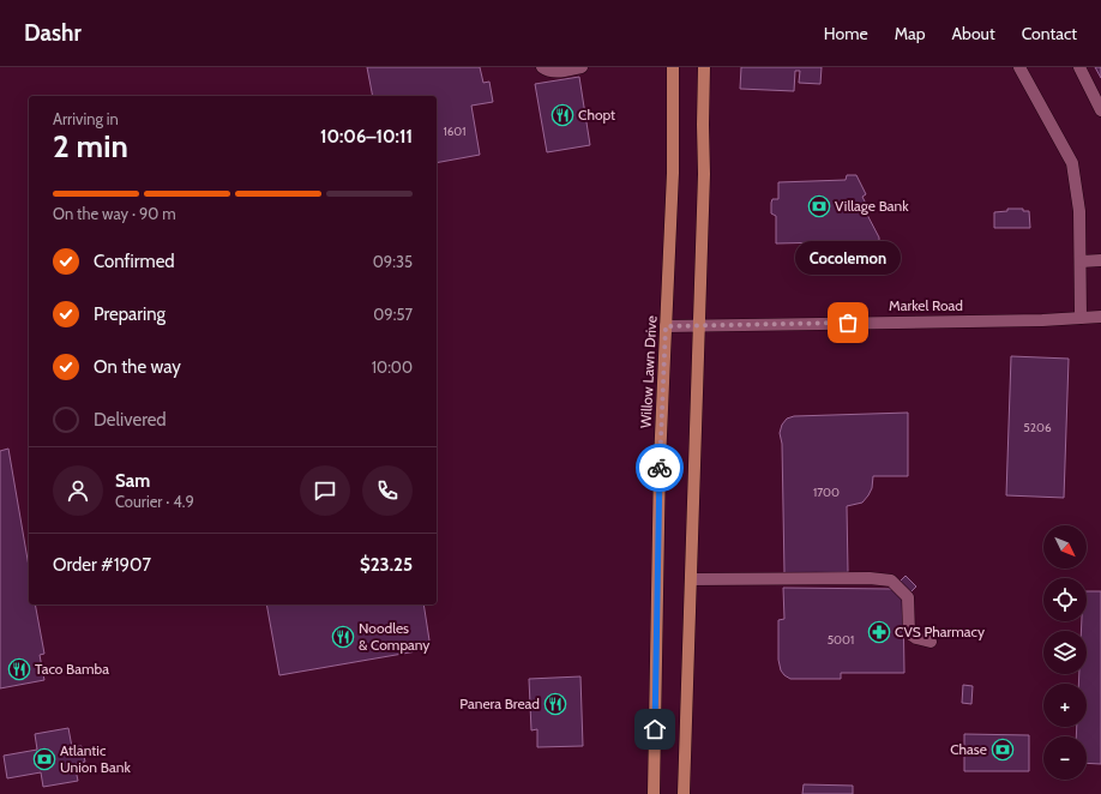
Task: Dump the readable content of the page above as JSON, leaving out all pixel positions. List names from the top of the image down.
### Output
{
  "streets": {
    "main road": ["Willow Lawn Drive"],
    "street": ["Markel Road"]
  },
  "crossings": [
    ["Markel Road", "Willow Lawn Drive"]
  ],
  "places": {
    "restaurant": [
      "Chopt",
      "Noodles & Company",
      "Taco Bamba",
      "Panera Bread"
    ],
    "bank": ["Village Bank", "Chase", "Atlantic Union Bank"],
    "other": ["Cocolemon"],
    "pharmacy": ["CVS Pharmacy"]
  },
  "house_numbers": [
    "1601",
    "5206",
    "1700",
    "5001"
  ],
  "north": "bottom right",
  "page": {
    "header": "Dashr",
    "nav": [
      "Home",
      "Map",
      "About",
      "Contact"
    ],
    "heading": ["2 min", "Arriving in", "10:06–10:11"],
    "panel": [
      "Sam",
      "Courier · 4.9",
      "Order #1907",
      "$23.25"
    ],
    "bar": "On the way · 90 m",
    "list": [
      ["Confirmed", "09:35"],
      ["Preparing", "09:57"],
      ["On the way", "10:00"],
      "Delivered"
    ],
    "bubble": "Cocolemon",
    "map_buttons": ["+", "−"]
  }
}
